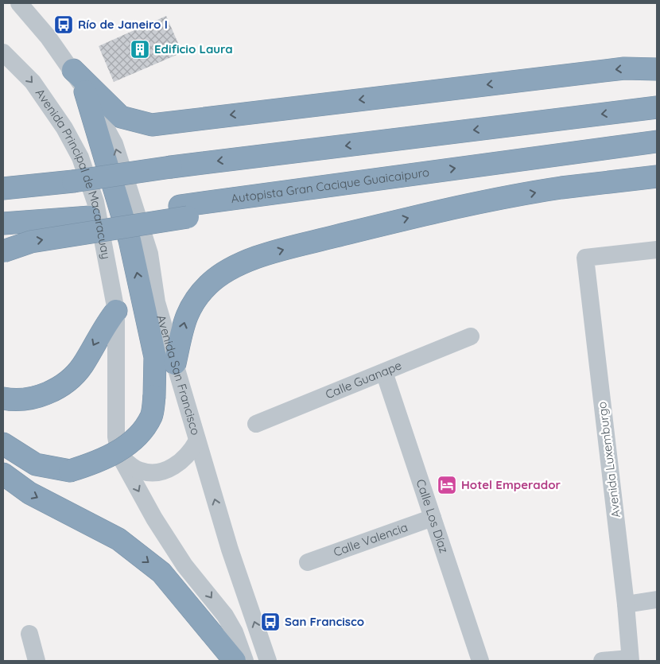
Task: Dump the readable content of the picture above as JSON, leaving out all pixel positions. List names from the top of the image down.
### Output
{
  "streets": {
    "highway": ["Autopista Gran Cacique Guaicaipuro"],
    "street": [
      "Avenida Principal de Macaracuay",
      "Avenida San Francisco",
      "Calle Guanape",
      "Avenida Luxemburgo",
      "Calle Los Díaz",
      "Calle Valencia"
    ]
  },
  "crossings": [
    ["Calle Guanape", "Calle Los Díaz"],
    ["Calle Los Díaz", "Calle Valencia"]
  ],
  "places": {
    "bus stop": ["Río de Janeiro I", "San Francisco"],
    "building": ["Edificio Laura"],
    "hotel": ["Hotel Emperador"]
  }
}
